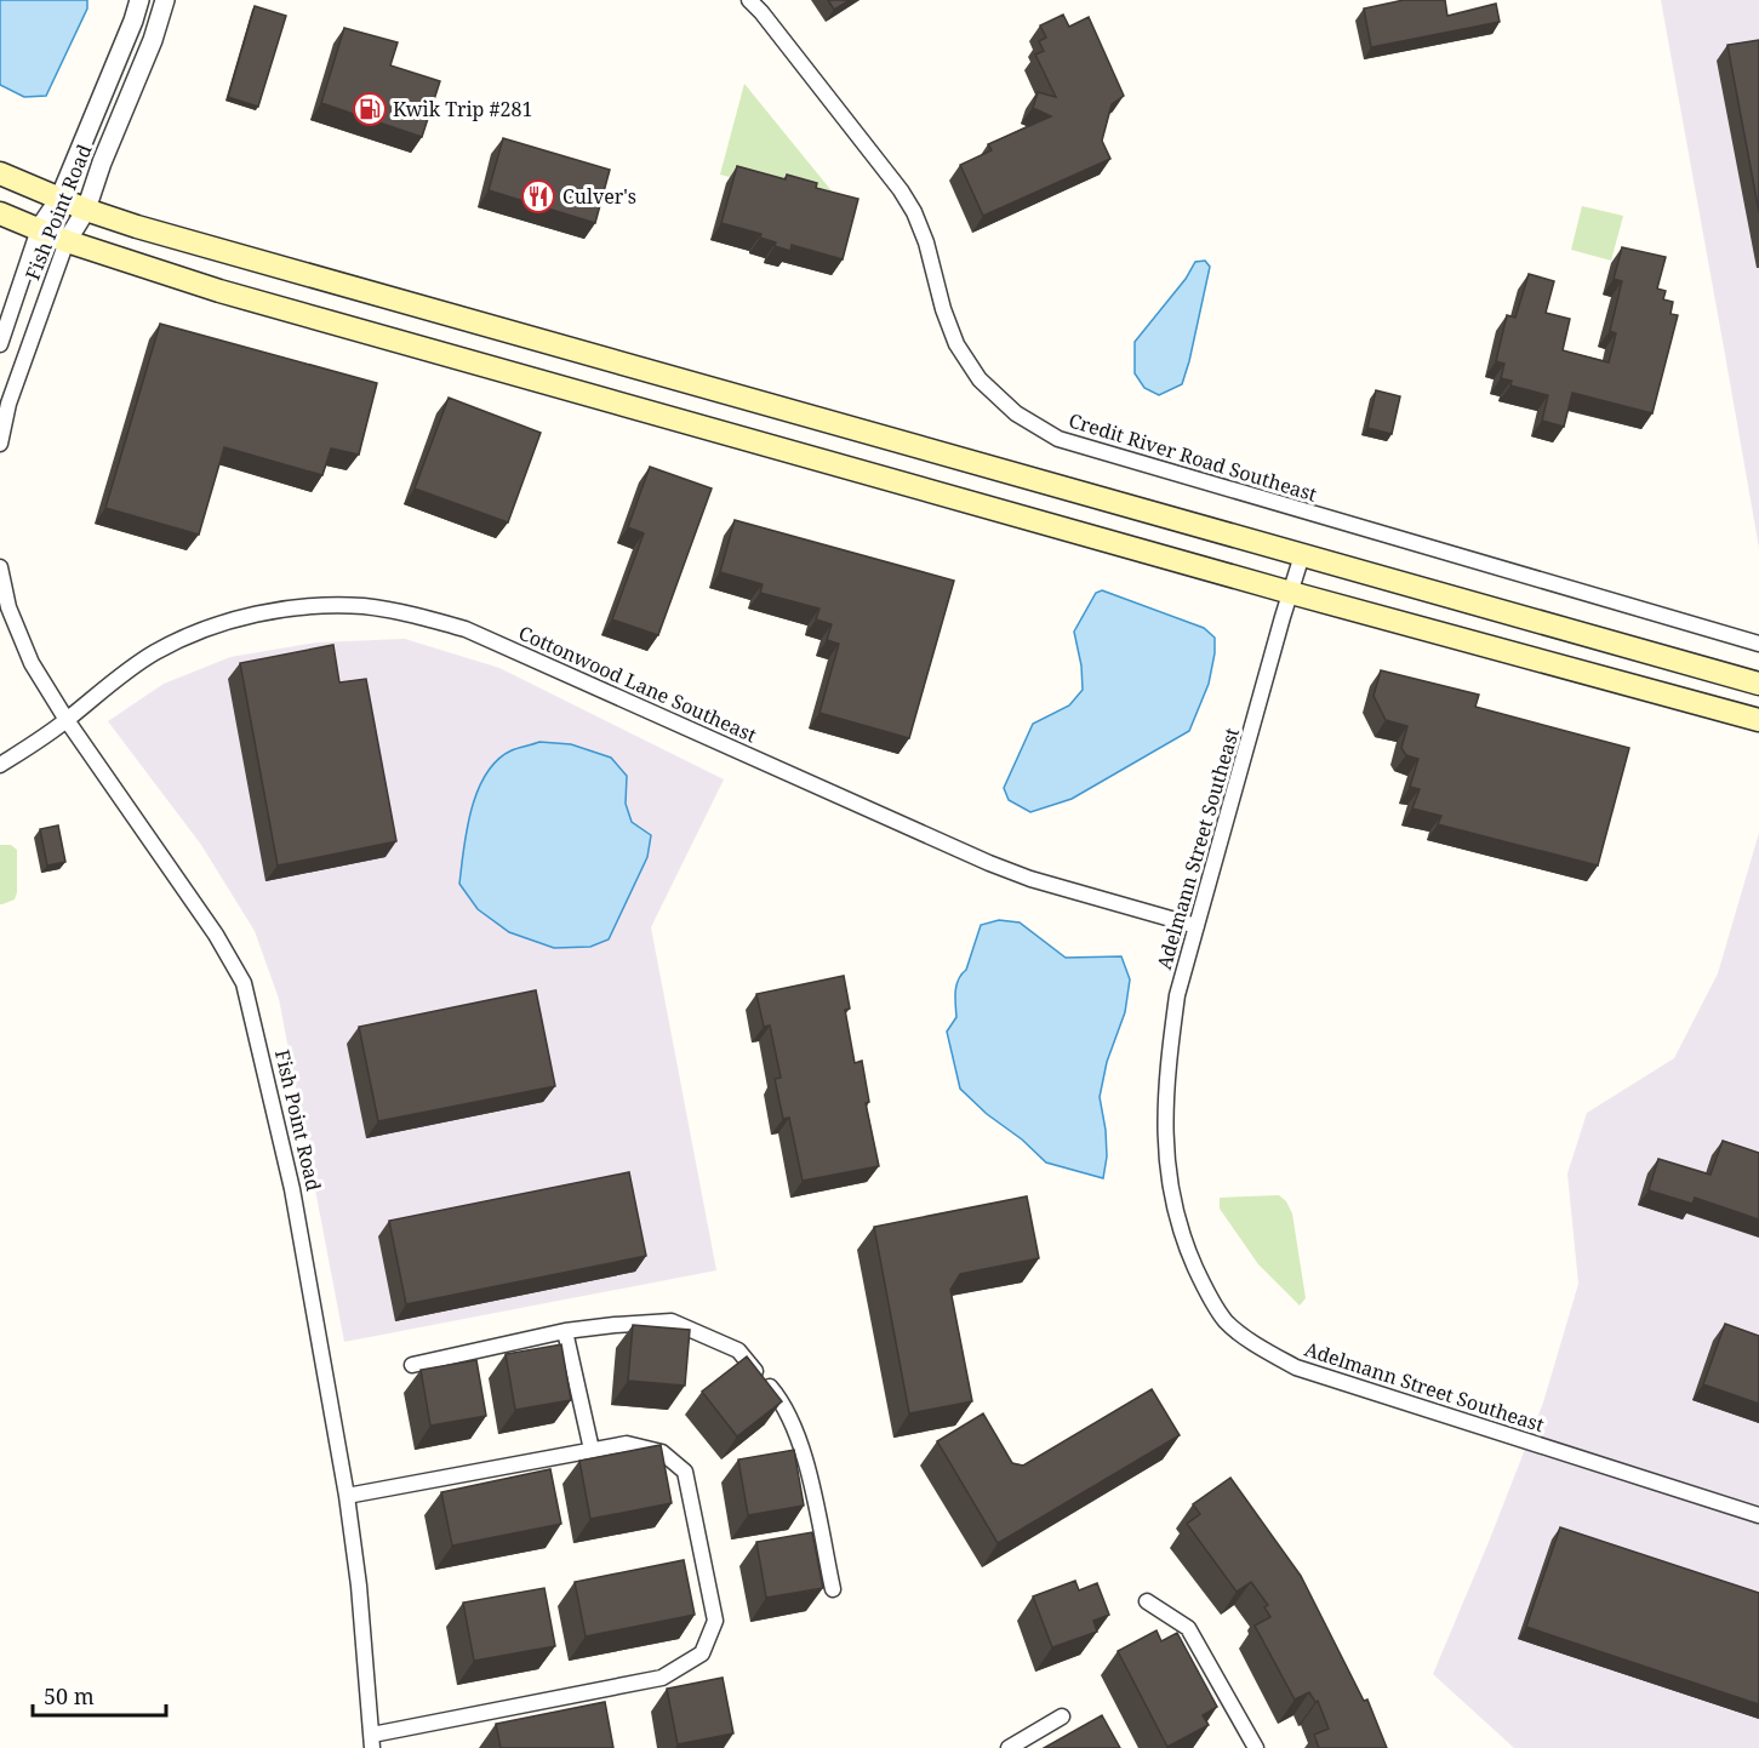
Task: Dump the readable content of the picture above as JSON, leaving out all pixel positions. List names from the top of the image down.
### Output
{
  "streets": {
    "street": [
      "Fish Point Road",
      "Credit River Road Southeast",
      "Cottonwood Lane Southeast",
      "Adelmann Street Southeast"
    ]
  },
  "crossings": [
    ["Fish Point Road", "Cottonwood Lane Southeast"],
    ["Cottonwood Lane Southeast", "Adelmann Street Southeast"]
  ],
  "places": {
    "fuel station": ["Kwik Trip #281"],
    "restaurant": ["Culver's"]
  },
  "scale_bar": "50 m"
}
